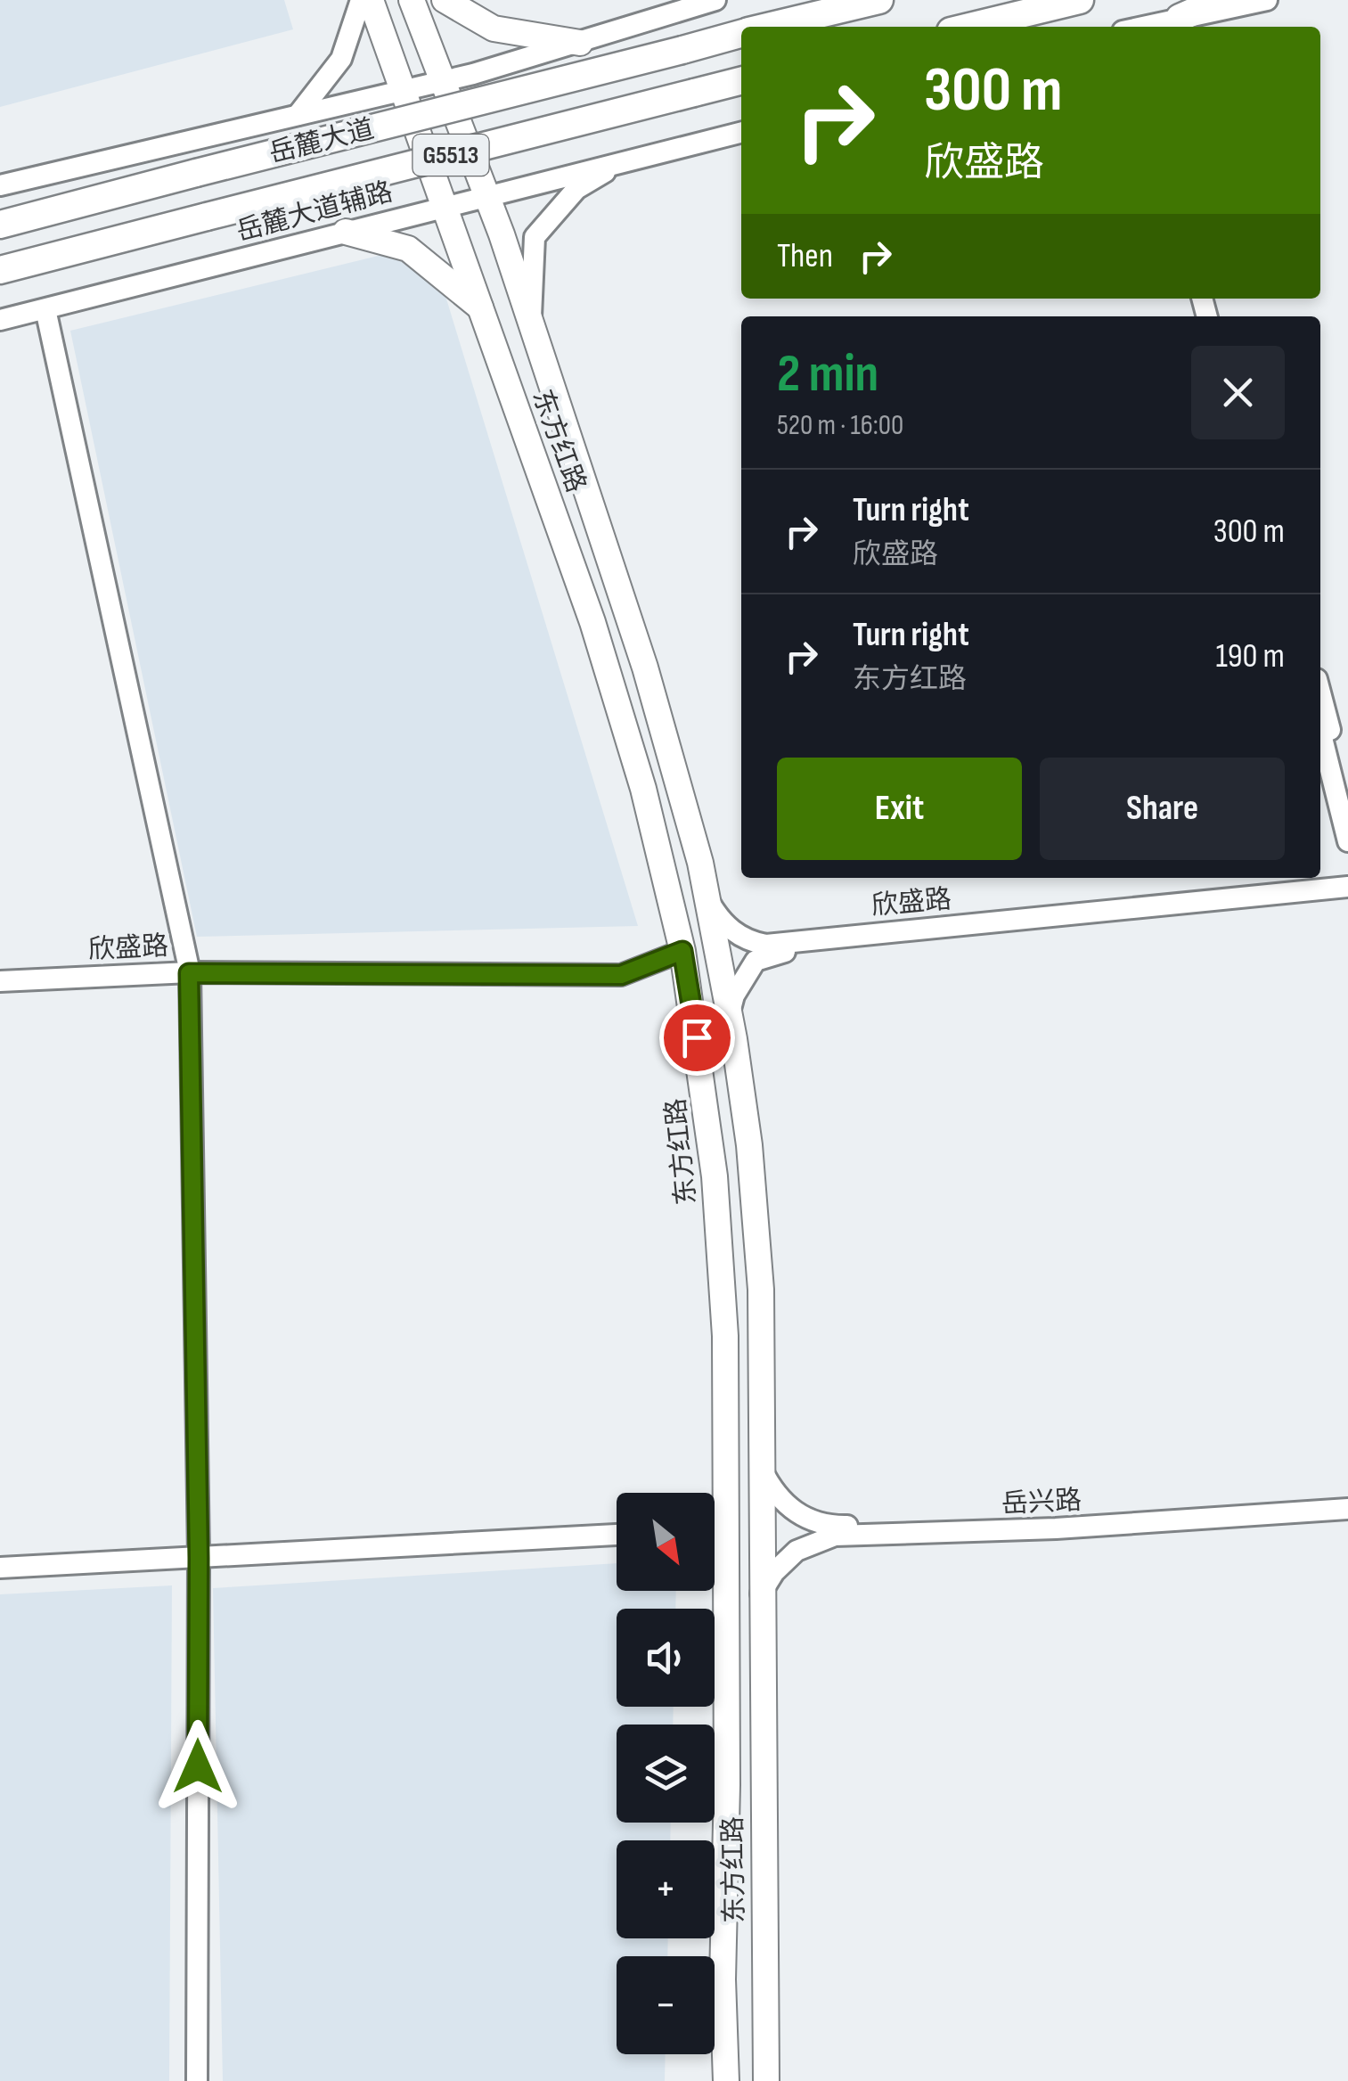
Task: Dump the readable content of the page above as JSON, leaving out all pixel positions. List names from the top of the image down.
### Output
{
  "streets": {
    "highway": ["岳麓大道", "G5513"],
    "main road": ["东方红路"],
    "street": ["岳麓大道辅路", "欣盛路", "岳兴路"]
  },
  "crossings": [
    ["岳麓大道辅路", "东方红路"],
    ["东方红路", "欣盛路"],
    ["东方红路", "岳兴路"]
  ],
  "north": "bottom right",
  "page": {
    "turn": ["300 m", "欣盛路"],
    "then": "Then",
    "heading": ["2 min", "520 m · 16:00"],
    "list": [
      {
        "name": "Turn right",
        "note": "欣盛路",
        "value": "300 m"
      },
      {
        "name": "Turn right",
        "note": "东方红路",
        "value": "190 m"
      }
    ],
    "buttons": ["Exit", "Share"],
    "map_buttons": ["+", "−"]
  }
}
